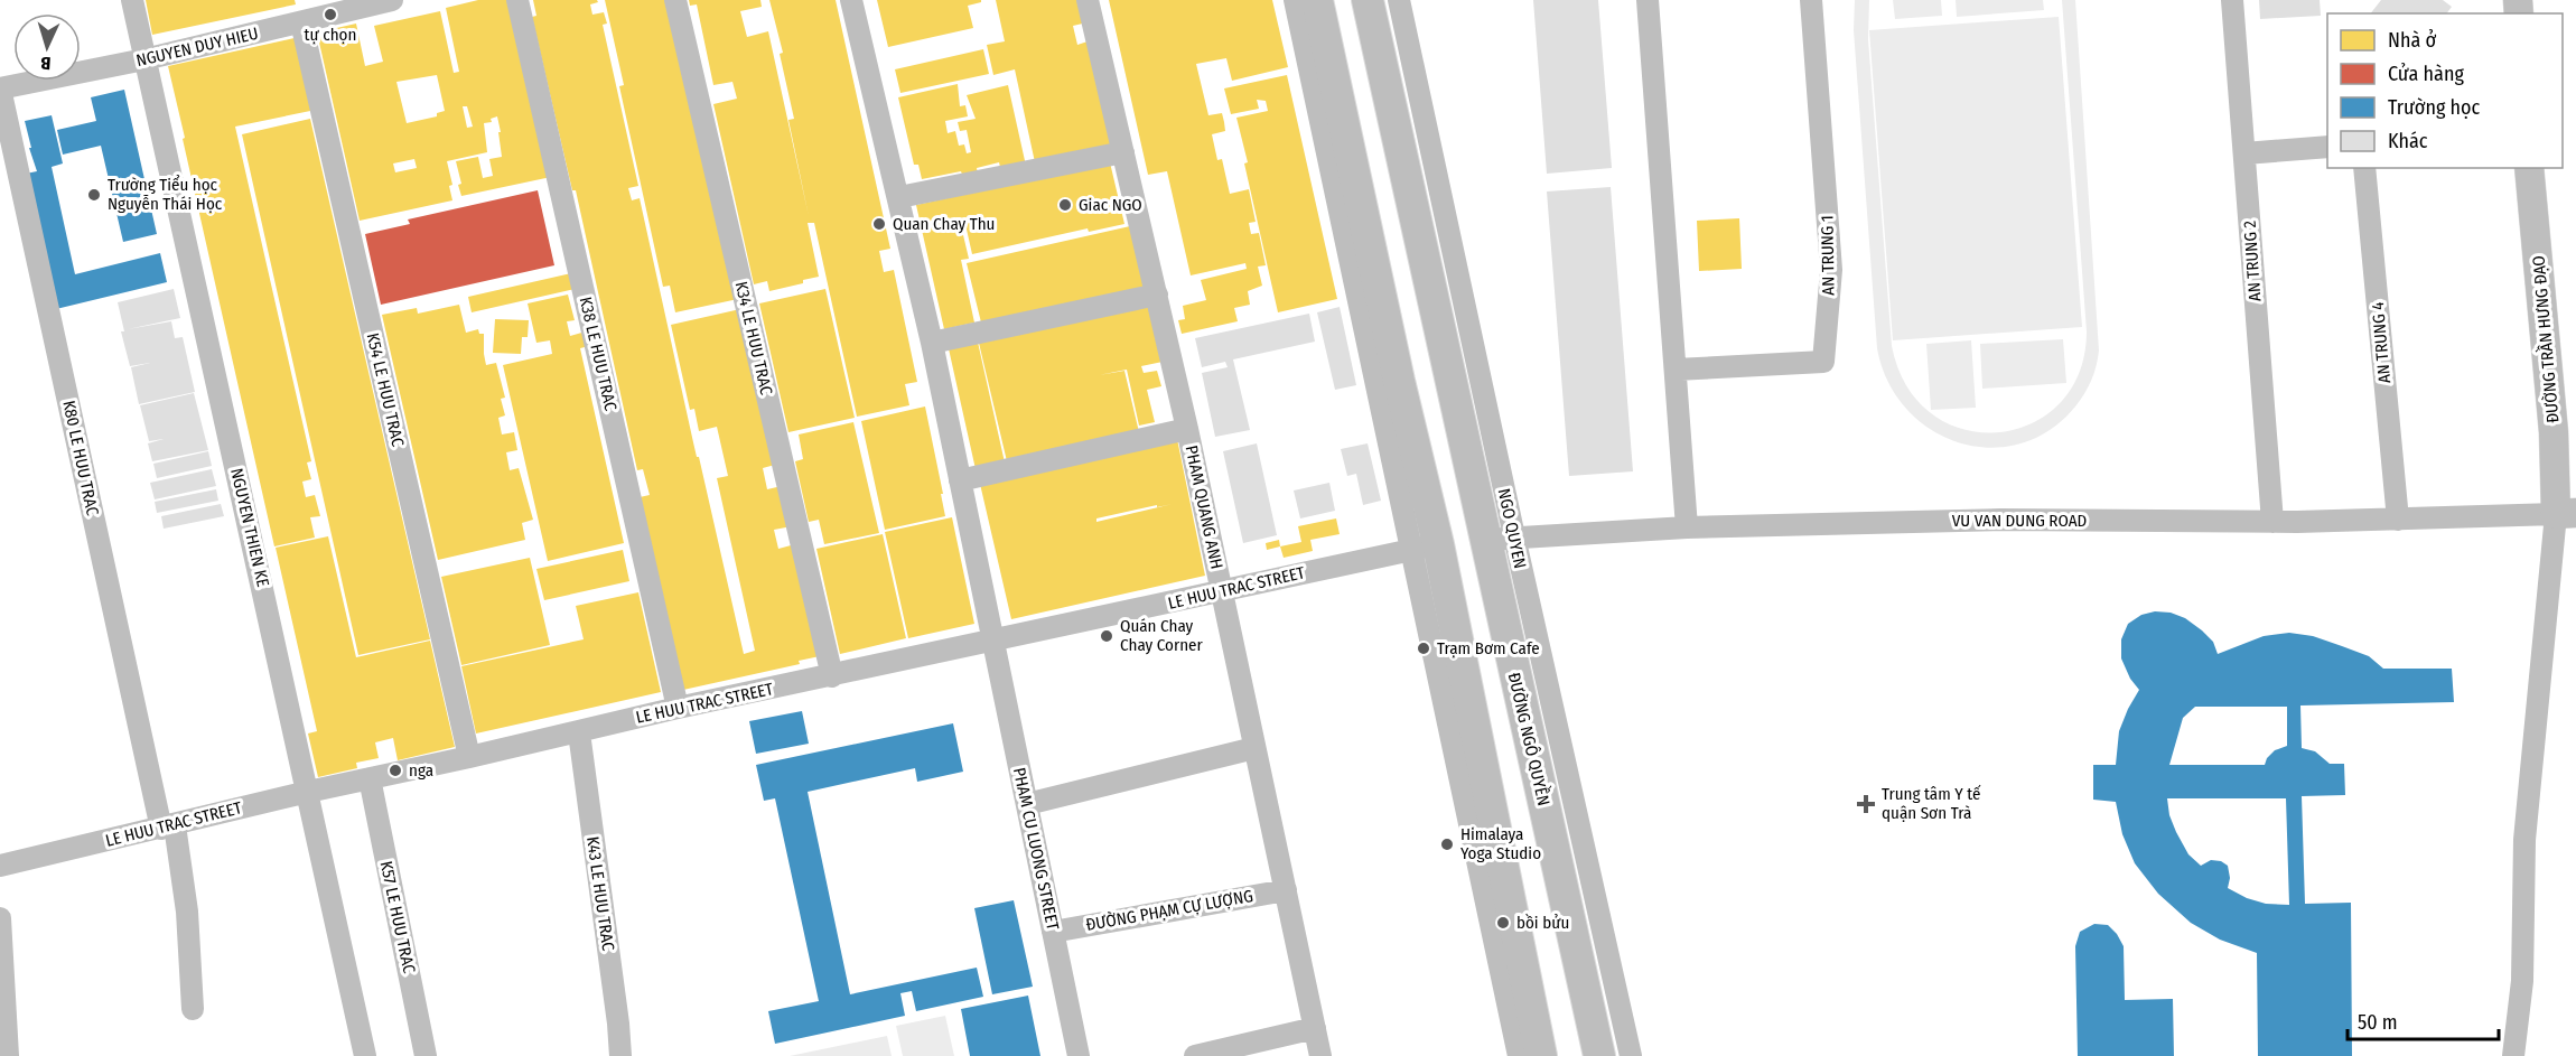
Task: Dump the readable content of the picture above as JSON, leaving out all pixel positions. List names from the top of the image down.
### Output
{
  "streets": {
    "highway": ["NGO QUYEN", "ĐƯỜNG NGÔ QUYỀN"],
    "main road": ["ĐƯỜNG TRẦN HƯNG ĐẠO"],
    "street": [
      "NGUYEN DUY HIEU",
      "AN TRUNG 1",
      "AN TRUNG 2",
      "K34 LE HUU TRAC",
      "AN TRUNG 4",
      "K38 LE HUU TRAC",
      "K54 LE HUU TRAC",
      "K80 LE HUU TRAC",
      "PHAM QUANG ANH",
      "VU VAN DUNG ROAD",
      "NGUYEN THIEN KE",
      "LE HUU TRAC STREET",
      "PHAM CU LUONG STREET",
      "K43 LE HUU TRAC",
      "ĐƯỜNG PHẠM CỰ LƯỢNG",
      "K57 LE HUU TRAC"
    ]
  },
  "crossings": [
    ["NGUYEN DUY HIEU", "K54 LE HUU TRAC"],
    ["NGUYEN DUY HIEU", "K80 LE HUU TRAC"],
    ["NGUYEN DUY HIEU", "NGUYEN THIEN KE"],
    ["AN TRUNG 2", "VU VAN DUNG ROAD"],
    ["K34 LE HUU TRAC", "LE HUU TRAC STREET"],
    ["ĐƯỜNG TRẦN HƯNG ĐẠO", "VU VAN DUNG ROAD"],
    ["AN TRUNG 4", "VU VAN DUNG ROAD"],
    ["K38 LE HUU TRAC", "LE HUU TRAC STREET"],
    ["K54 LE HUU TRAC", "LE HUU TRAC STREET"],
    ["K80 LE HUU TRAC", "LE HUU TRAC STREET"],
    ["PHAM QUANG ANH", "LE HUU TRAC STREET"],
    ["PHAM QUANG ANH", "ĐƯỜNG PHẠM CỰ LƯỢNG"],
    ["VU VAN DUNG ROAD", "NGO QUYEN"],
    ["VU VAN DUNG ROAD", "ĐƯỜNG NGÔ QUYỀN"],
    ["NGUYEN THIEN KE", "LE HUU TRAC STREET"],
    ["NGO QUYEN", "ĐƯỜNG NGÔ QUYỀN"],
    ["LE HUU TRAC STREET", "PHAM CU LUONG STREET"],
    ["LE HUU TRAC STREET", "K43 LE HUU TRAC"],
    ["LE HUU TRAC STREET", "K57 LE HUU TRAC"],
    ["PHAM CU LUONG STREET", "ĐƯỜNG PHẠM CỰ LƯỢNG"]
  ],
  "places": {
    "other": [
      "tự chọn",
      "Trường Tiểu học Nguyễn Thái Học",
      "Giac NGO",
      "Quan Chay Thu",
      "Quán Chay Chay Corner",
      "Trạm Bơm Cafe",
      "nga",
      "Himalaya Yoga Studio",
      "bồi bửu"
    ],
    "health": ["Trung tâm Y tế quận Sơn Trà"]
  },
  "legend": [
    "Nhà ở",
    "Cửa hàng",
    "Trường học",
    "Khác"
  ],
  "scale_bar": "50 m",
  "north": "bottom"
}
